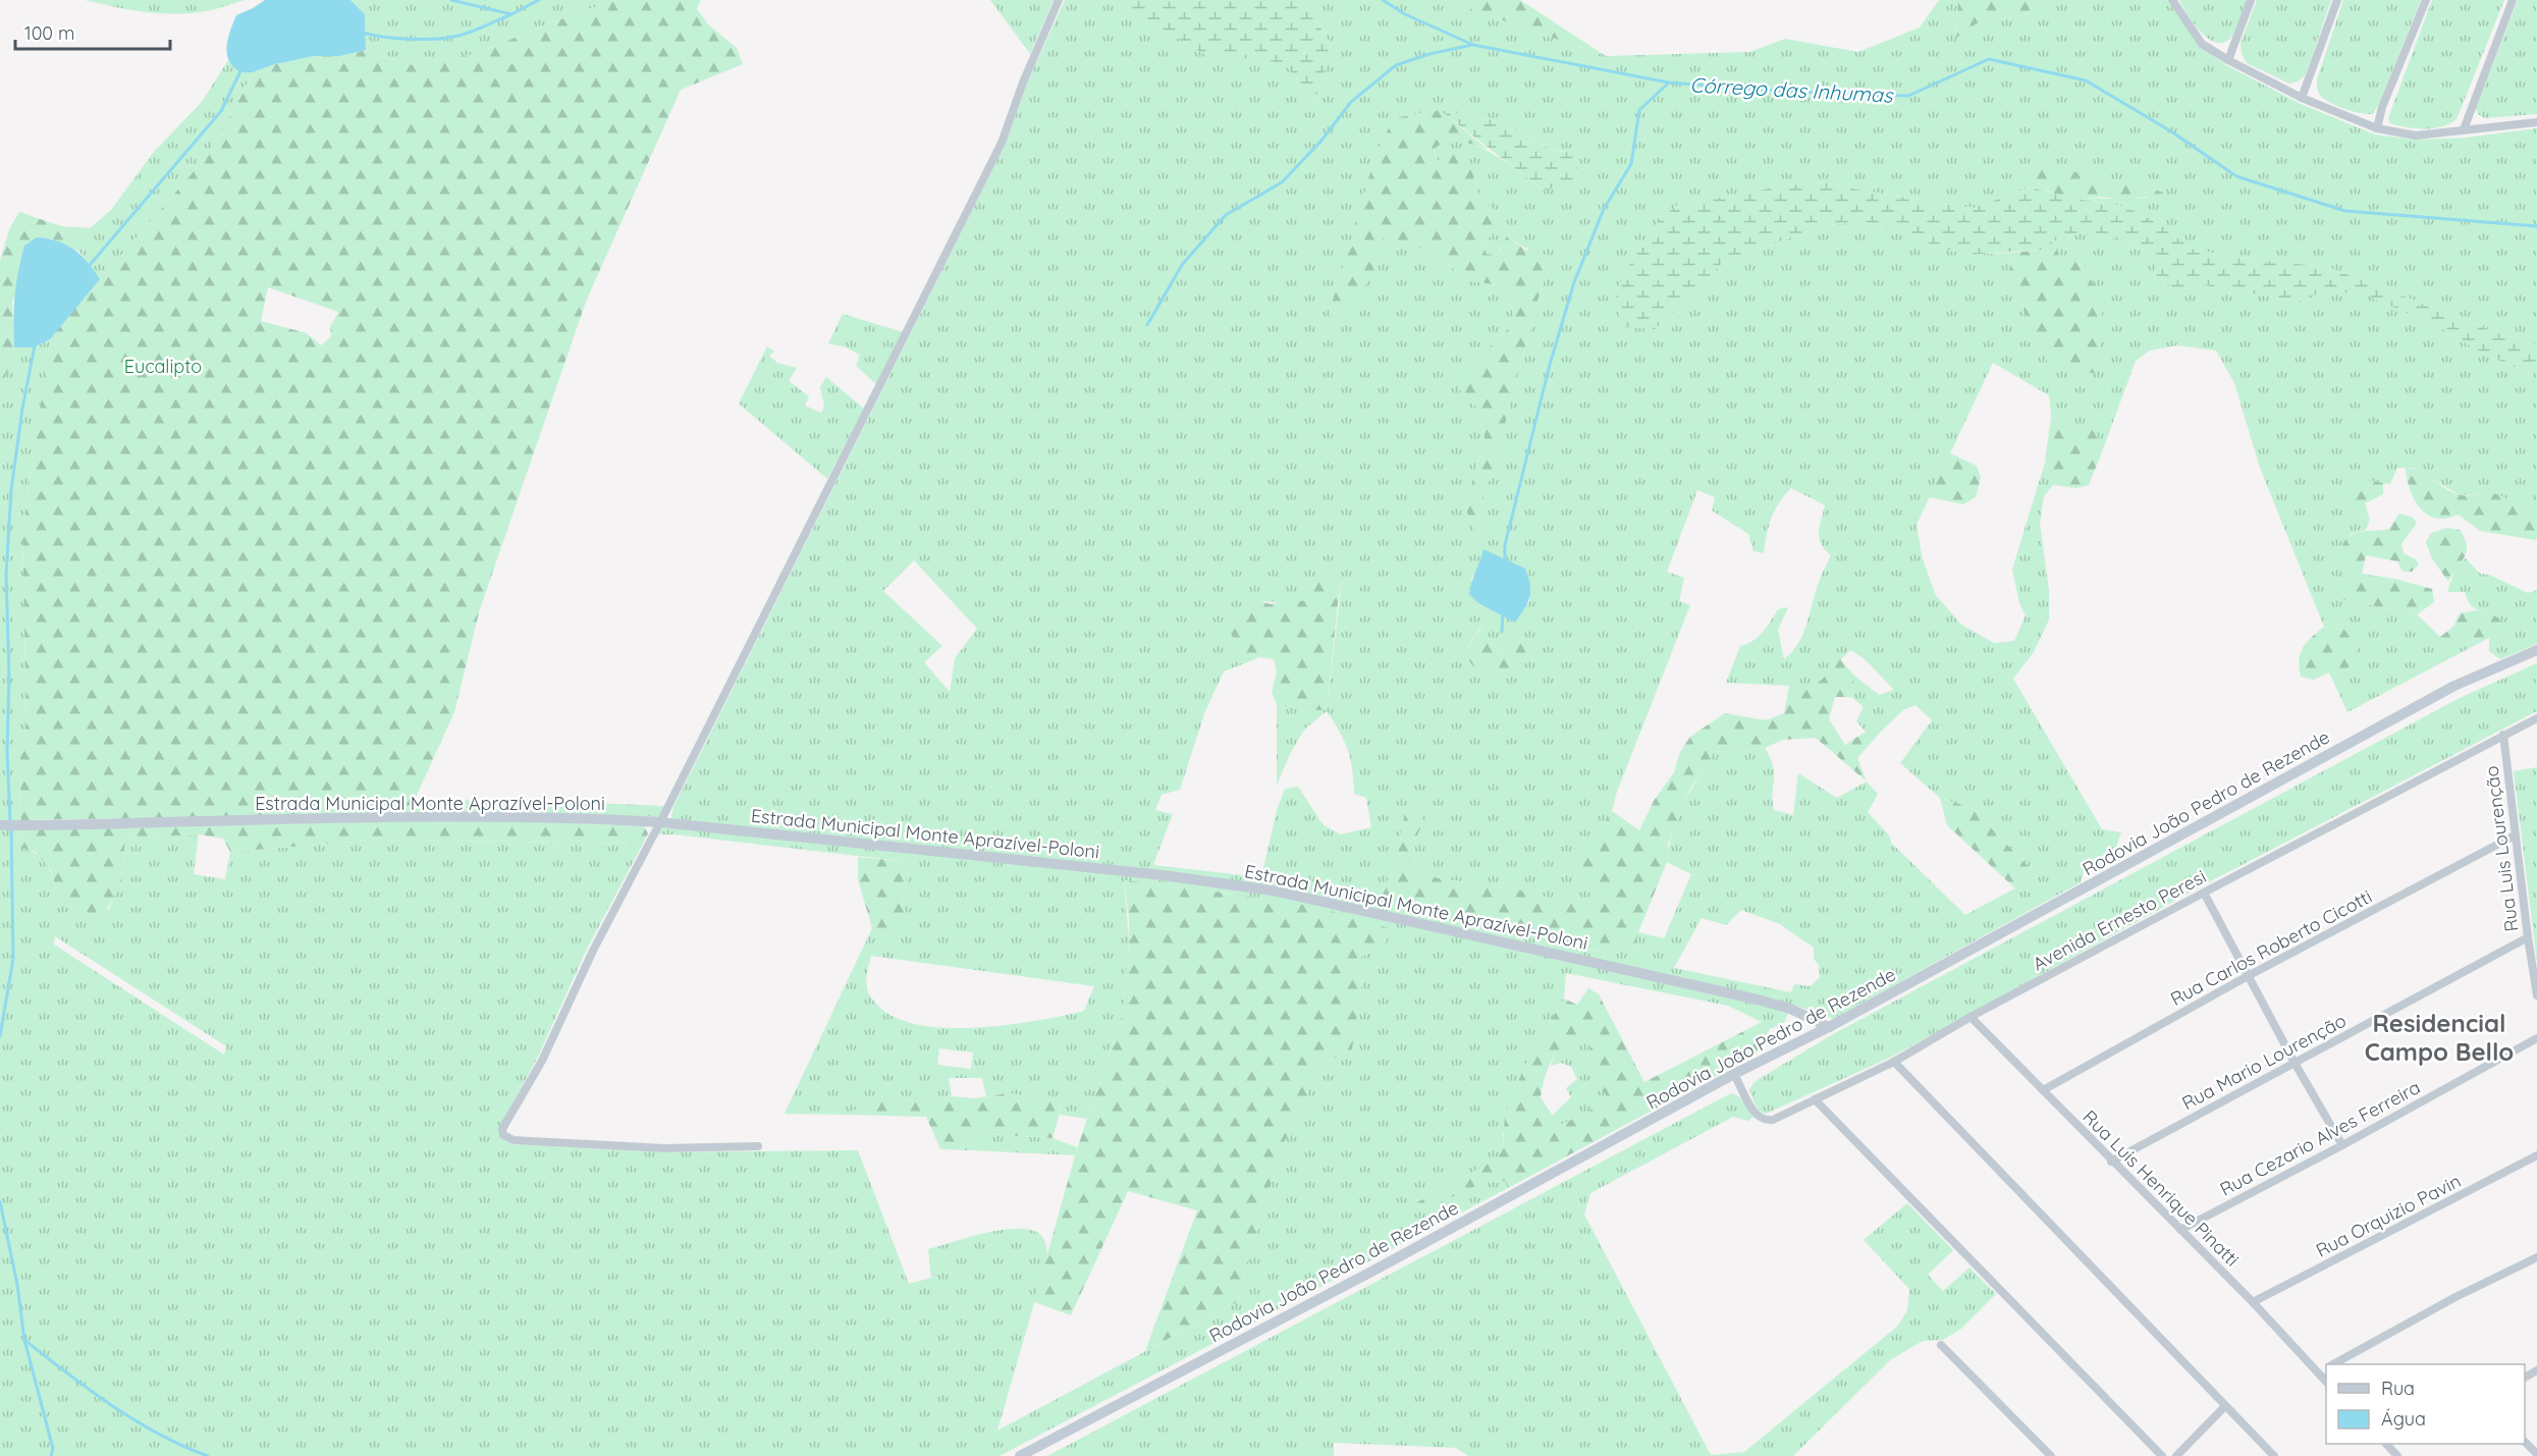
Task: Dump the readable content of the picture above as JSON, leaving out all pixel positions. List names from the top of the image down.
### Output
{
  "streets": {
    "street": [
      "Estrada Municipal Monte Aprazível-Poloni",
      "Rodovia João Pedro de Rezende",
      "Rua Luis Lourenção",
      "Avenida Ernesto Peresi",
      "Rua Carlos Roberto Cicotti",
      "Rua Mario Lourenção",
      "Rua Cezario Alves Ferreira",
      "Rua Luis Henrique Pinatti",
      "Rua Orquizio Pavin"
    ]
  },
  "crossings": [
    ["Estrada Municipal Monte Aprazível-Poloni", "Rodovia João Pedro de Rezende"],
    ["Rodovia João Pedro de Rezende", "Avenida Ernesto Peresi"],
    ["Rua Luis Lourenção", "Avenida Ernesto Peresi"],
    ["Rua Luis Lourenção", "Rua Carlos Roberto Cicotti"],
    ["Rua Luis Lourenção", "Rua Mario Lourenção"],
    ["Avenida Ernesto Peresi", "Rua Luis Henrique Pinatti"],
    ["Rua Carlos Roberto Cicotti", "Rua Luis Henrique Pinatti"],
    ["Rua Mario Lourenção", "Rua Luis Henrique Pinatti"],
    ["Rua Cezario Alves Ferreira", "Rua Luis Henrique Pinatti"],
    ["Rua Luis Henrique Pinatti", "Rua Orquizio Pavin"]
  ],
  "districts": ["Residencial Campo Bello"],
  "water": ["Córrego das Inhumas"],
  "parks": ["Eucalipto"],
  "legend": ["Rua", "Água"],
  "scale_bar": "100 m"
}
